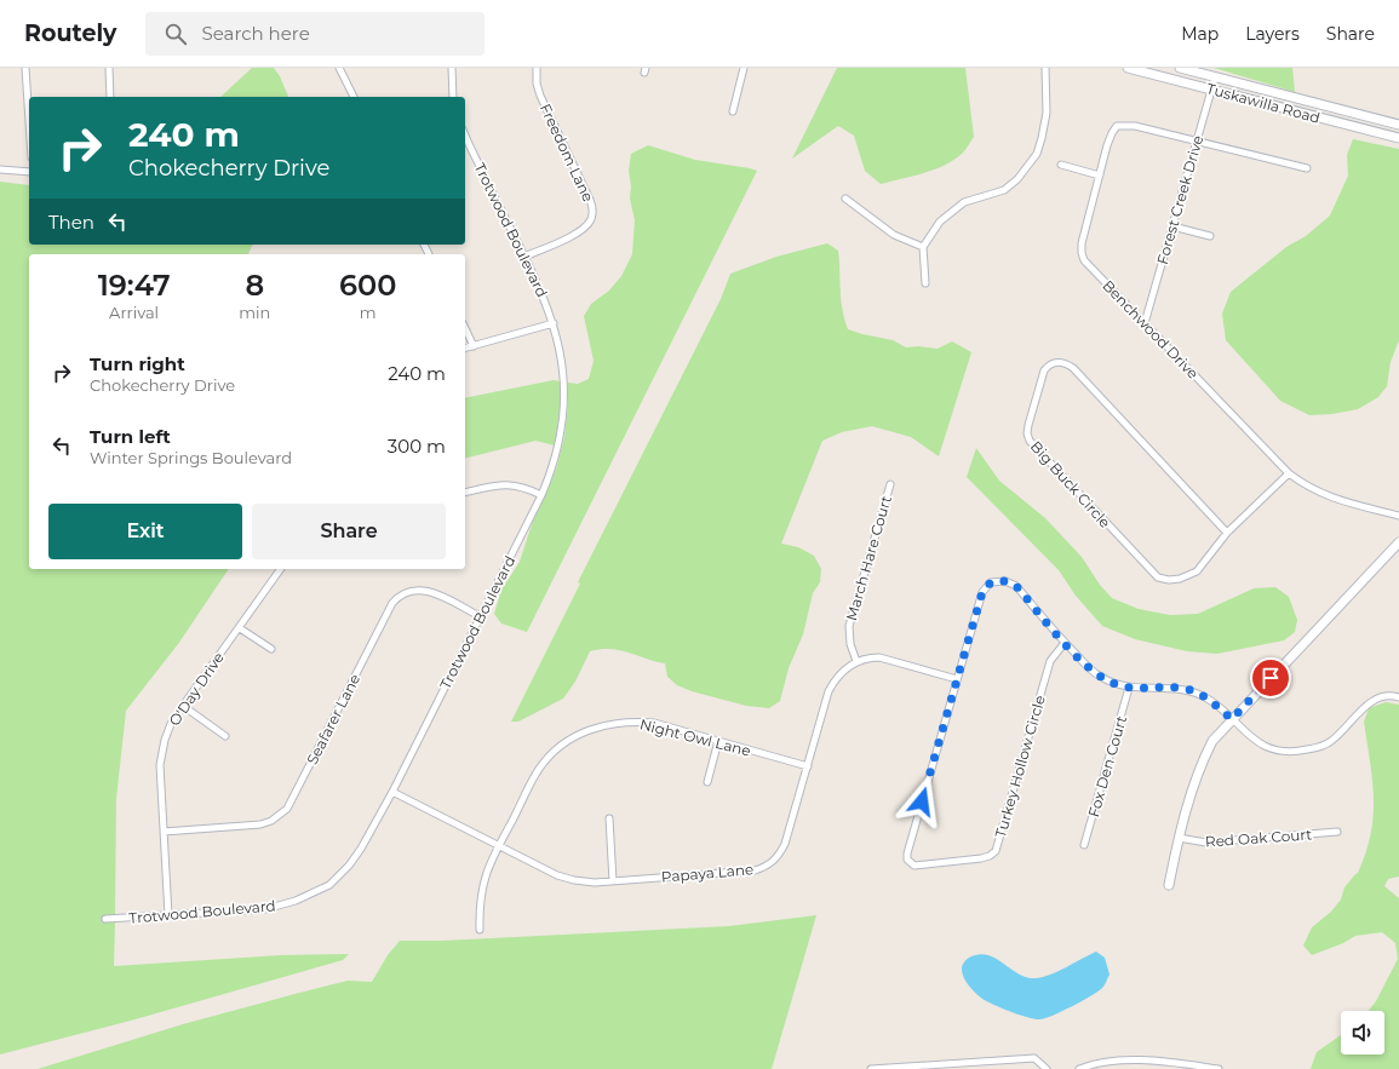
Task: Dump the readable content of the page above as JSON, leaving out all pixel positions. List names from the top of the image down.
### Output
{
  "streets": {
    "main road": ["Tuskawilla Road"],
    "street": [
      "Freedom Lane",
      "Forest Creek Drive",
      "Trotwood Boulevard",
      "Benchwood Drive",
      "Big Buck Circle",
      "March Hare Court",
      "O'Day Drive",
      "Seafarer Lane",
      "Night Owl Lane",
      "Turkey Hollow Circle",
      "Fox Den Court",
      "Red Oak Court",
      "Papaya Lane"
    ]
  },
  "crossings": [
    ["Tuskawilla Road", "Forest Creek Drive"],
    ["Freedom Lane", "Trotwood Boulevard"],
    ["Forest Creek Drive", "Benchwood Drive"],
    ["Trotwood Boulevard", "O'Day Drive"],
    ["Trotwood Boulevard", "Seafarer Lane"],
    ["Trotwood Boulevard", "Papaya Lane"],
    ["Benchwood Drive", "Big Buck Circle"],
    ["March Hare Court", "Papaya Lane"],
    ["O'Day Drive", "Seafarer Lane"],
    ["Night Owl Lane", "Papaya Lane"]
  ],
  "page": {
    "header": "Routely",
    "search": "Search here",
    "nav": ["Map", "Layers", "Share"],
    "turn": ["240 m", "Chokecherry Drive"],
    "then": "Then",
    "eta": [
      "19:47",
      "Arrival",
      "8",
      "min",
      "600",
      "m"
    ],
    "list": [
      {
        "name": "Turn right",
        "note": "Chokecherry Drive",
        "value": "240 m"
      },
      {
        "name": "Turn left",
        "note": "Winter Springs Boulevard",
        "value": "300 m"
      }
    ],
    "buttons": ["Exit", "Share"]
  }
}
